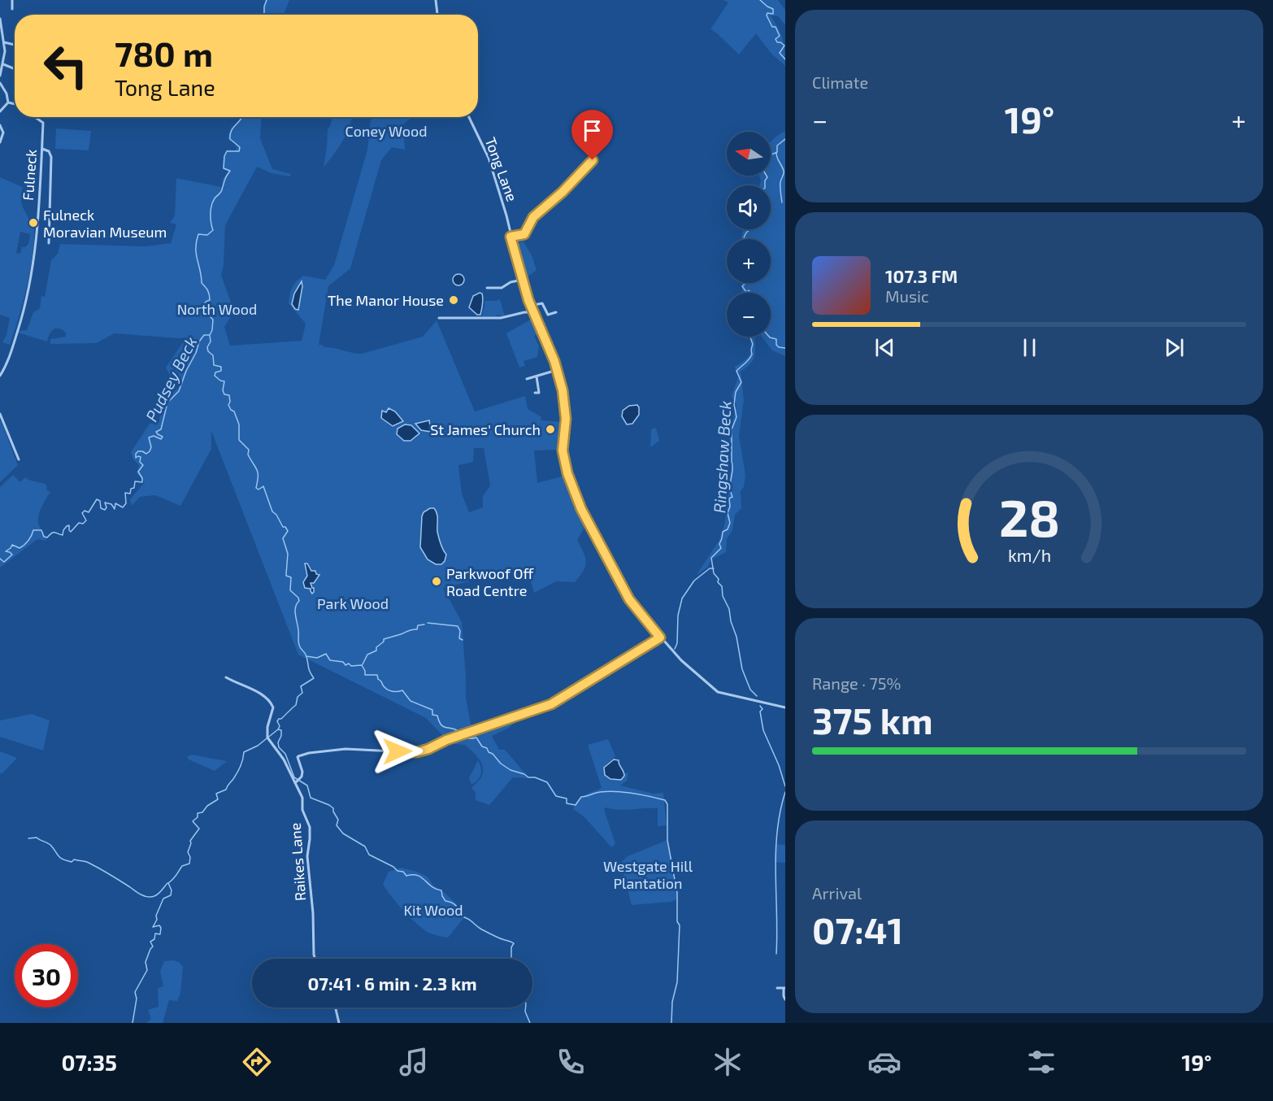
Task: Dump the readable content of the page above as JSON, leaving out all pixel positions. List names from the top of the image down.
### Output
{
  "streets": {
    "street": ["Tong Lane", "Fulneck", "Raikes Lane"]
  },
  "water": ["Pudsey Beck", "Ringshaw Beck"],
  "parks": [
    "Coney Wood",
    "North Wood",
    "Park Wood",
    "Westgate Hill Plantation",
    "Kit Wood"
  ],
  "places": [
    "Fulneck Moravian Museum",
    "The Manor House",
    "St James' Church",
    "Parkwoof Off Road Centre"
  ],
  "north": "left",
  "page": {
    "tile": [
      "Climate",
      ["Range · 75%", "375 km"],
      ["Arrival", "07:41"]
    ],
    "turn": ["780 m", "Tong Lane"],
    "heat": ["−", "19°", "+"],
    "map_buttons": ["+", "−"],
    "song": ["107.3 FM", "Music"],
    "limit": "30",
    "trip": "07:41 · 6 min · 2.3 km",
    "tabs": ["07:35", "19°"],
    "gauge": ["28", "km/h"]
  }
}
